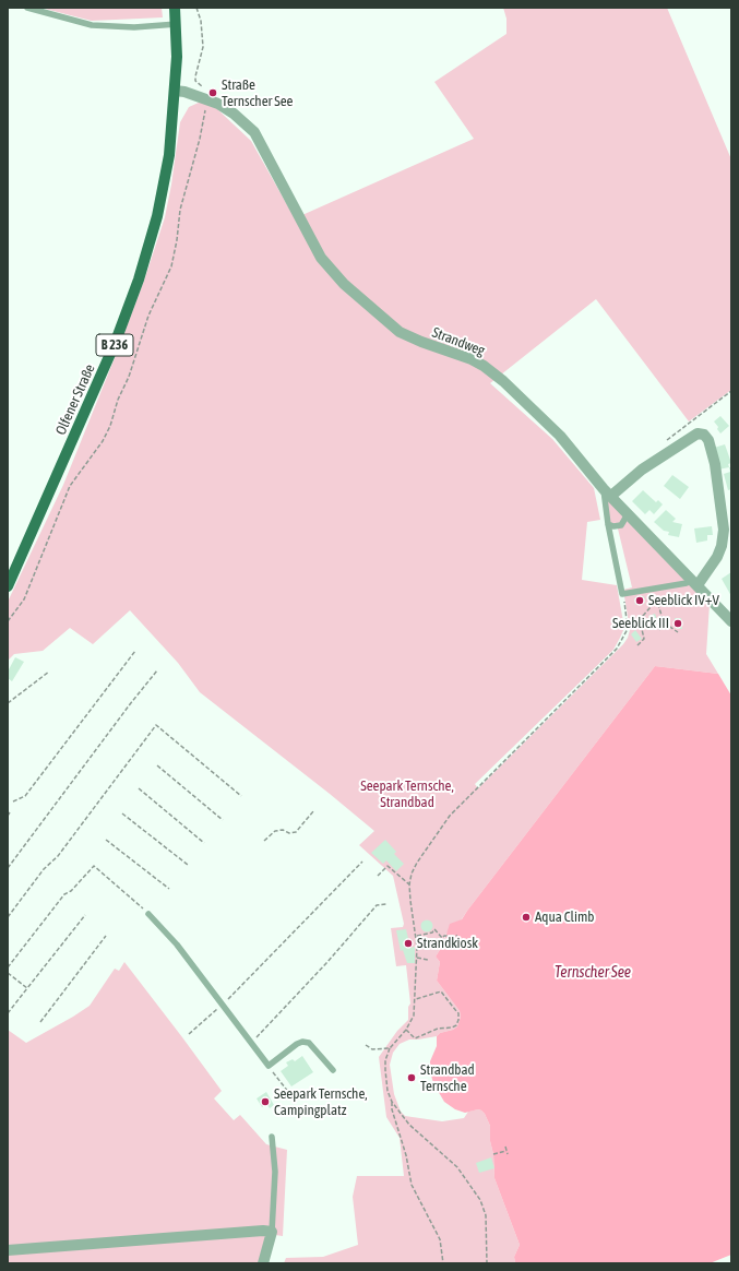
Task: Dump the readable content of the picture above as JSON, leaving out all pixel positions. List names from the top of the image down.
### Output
{
  "streets": {
    "main road": ["B 236", "Olfener Straße"],
    "street": ["Strandweg"]
  },
  "crossings": [
    ["B 236", "Olfener Straße"]
  ],
  "water": ["Ternscher See"],
  "parks": ["Seepark Ternsche, Strandbad"],
  "places": [
    "Straße Ternscher See",
    "Seeblick IV+V",
    "Seeblick III",
    "Aqua Climb",
    "Strandkiosk",
    "Strandbad Ternsche",
    "Seepark Ternsche, Campingplatz"
  ]
}
